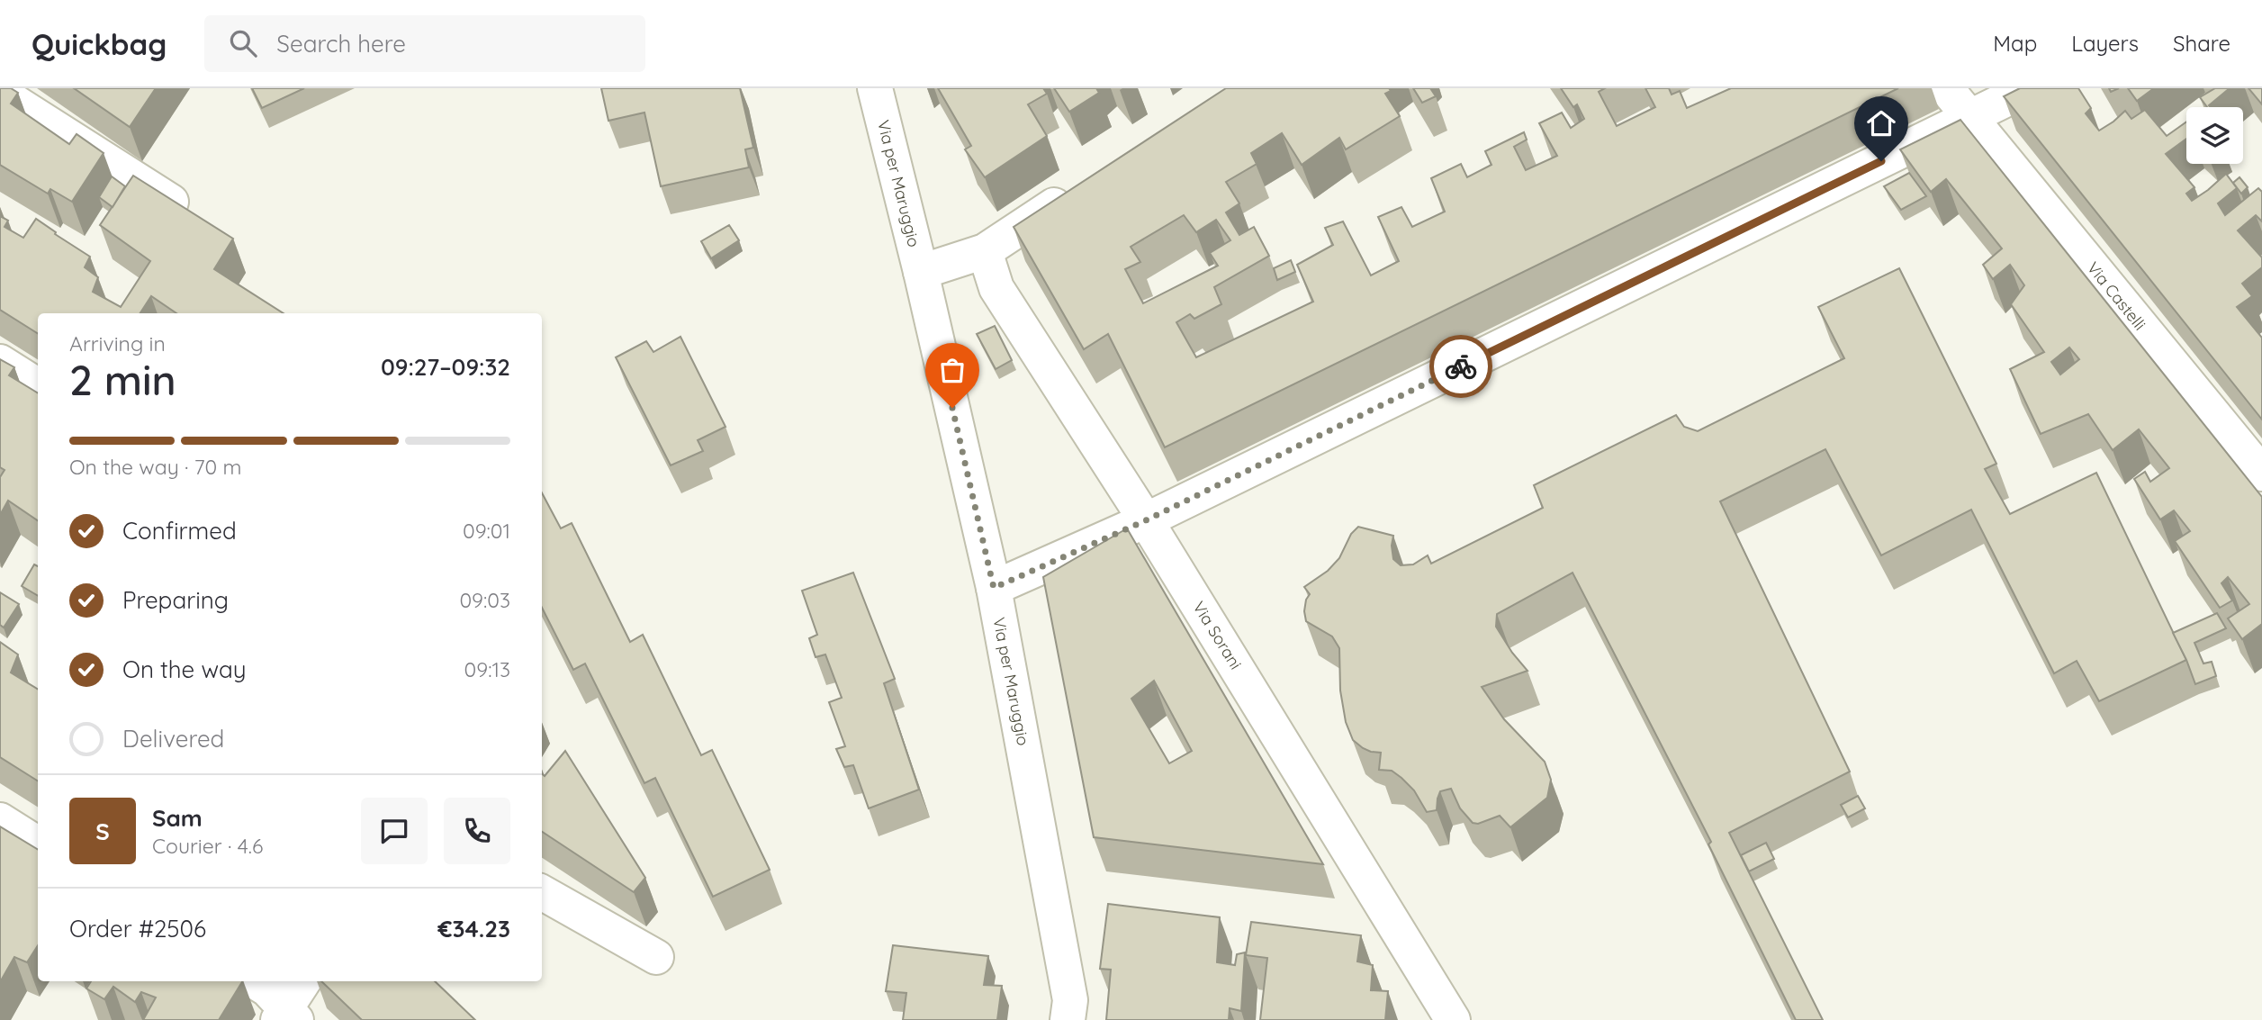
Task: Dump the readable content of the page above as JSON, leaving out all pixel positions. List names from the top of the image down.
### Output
{
  "streets": {
    "street": ["Via per Maruggio", "Via Castelli", "Via Sorani"]
  },
  "page": {
    "header": "Quickbag",
    "search": "Search here",
    "nav": ["Map", "Layers", "Share"],
    "heading": ["2 min", "Arriving in", "09:27–09:32"],
    "panel": [
      "Sam",
      "Courier · 4.6",
      "Order #2506",
      "€34.23"
    ],
    "bar": "On the way · 70 m",
    "list": [
      ["Confirmed", "09:01"],
      ["Preparing", "09:03"],
      ["On the way", "09:13"],
      "Delivered"
    ],
    "round": "S"
  }
}
